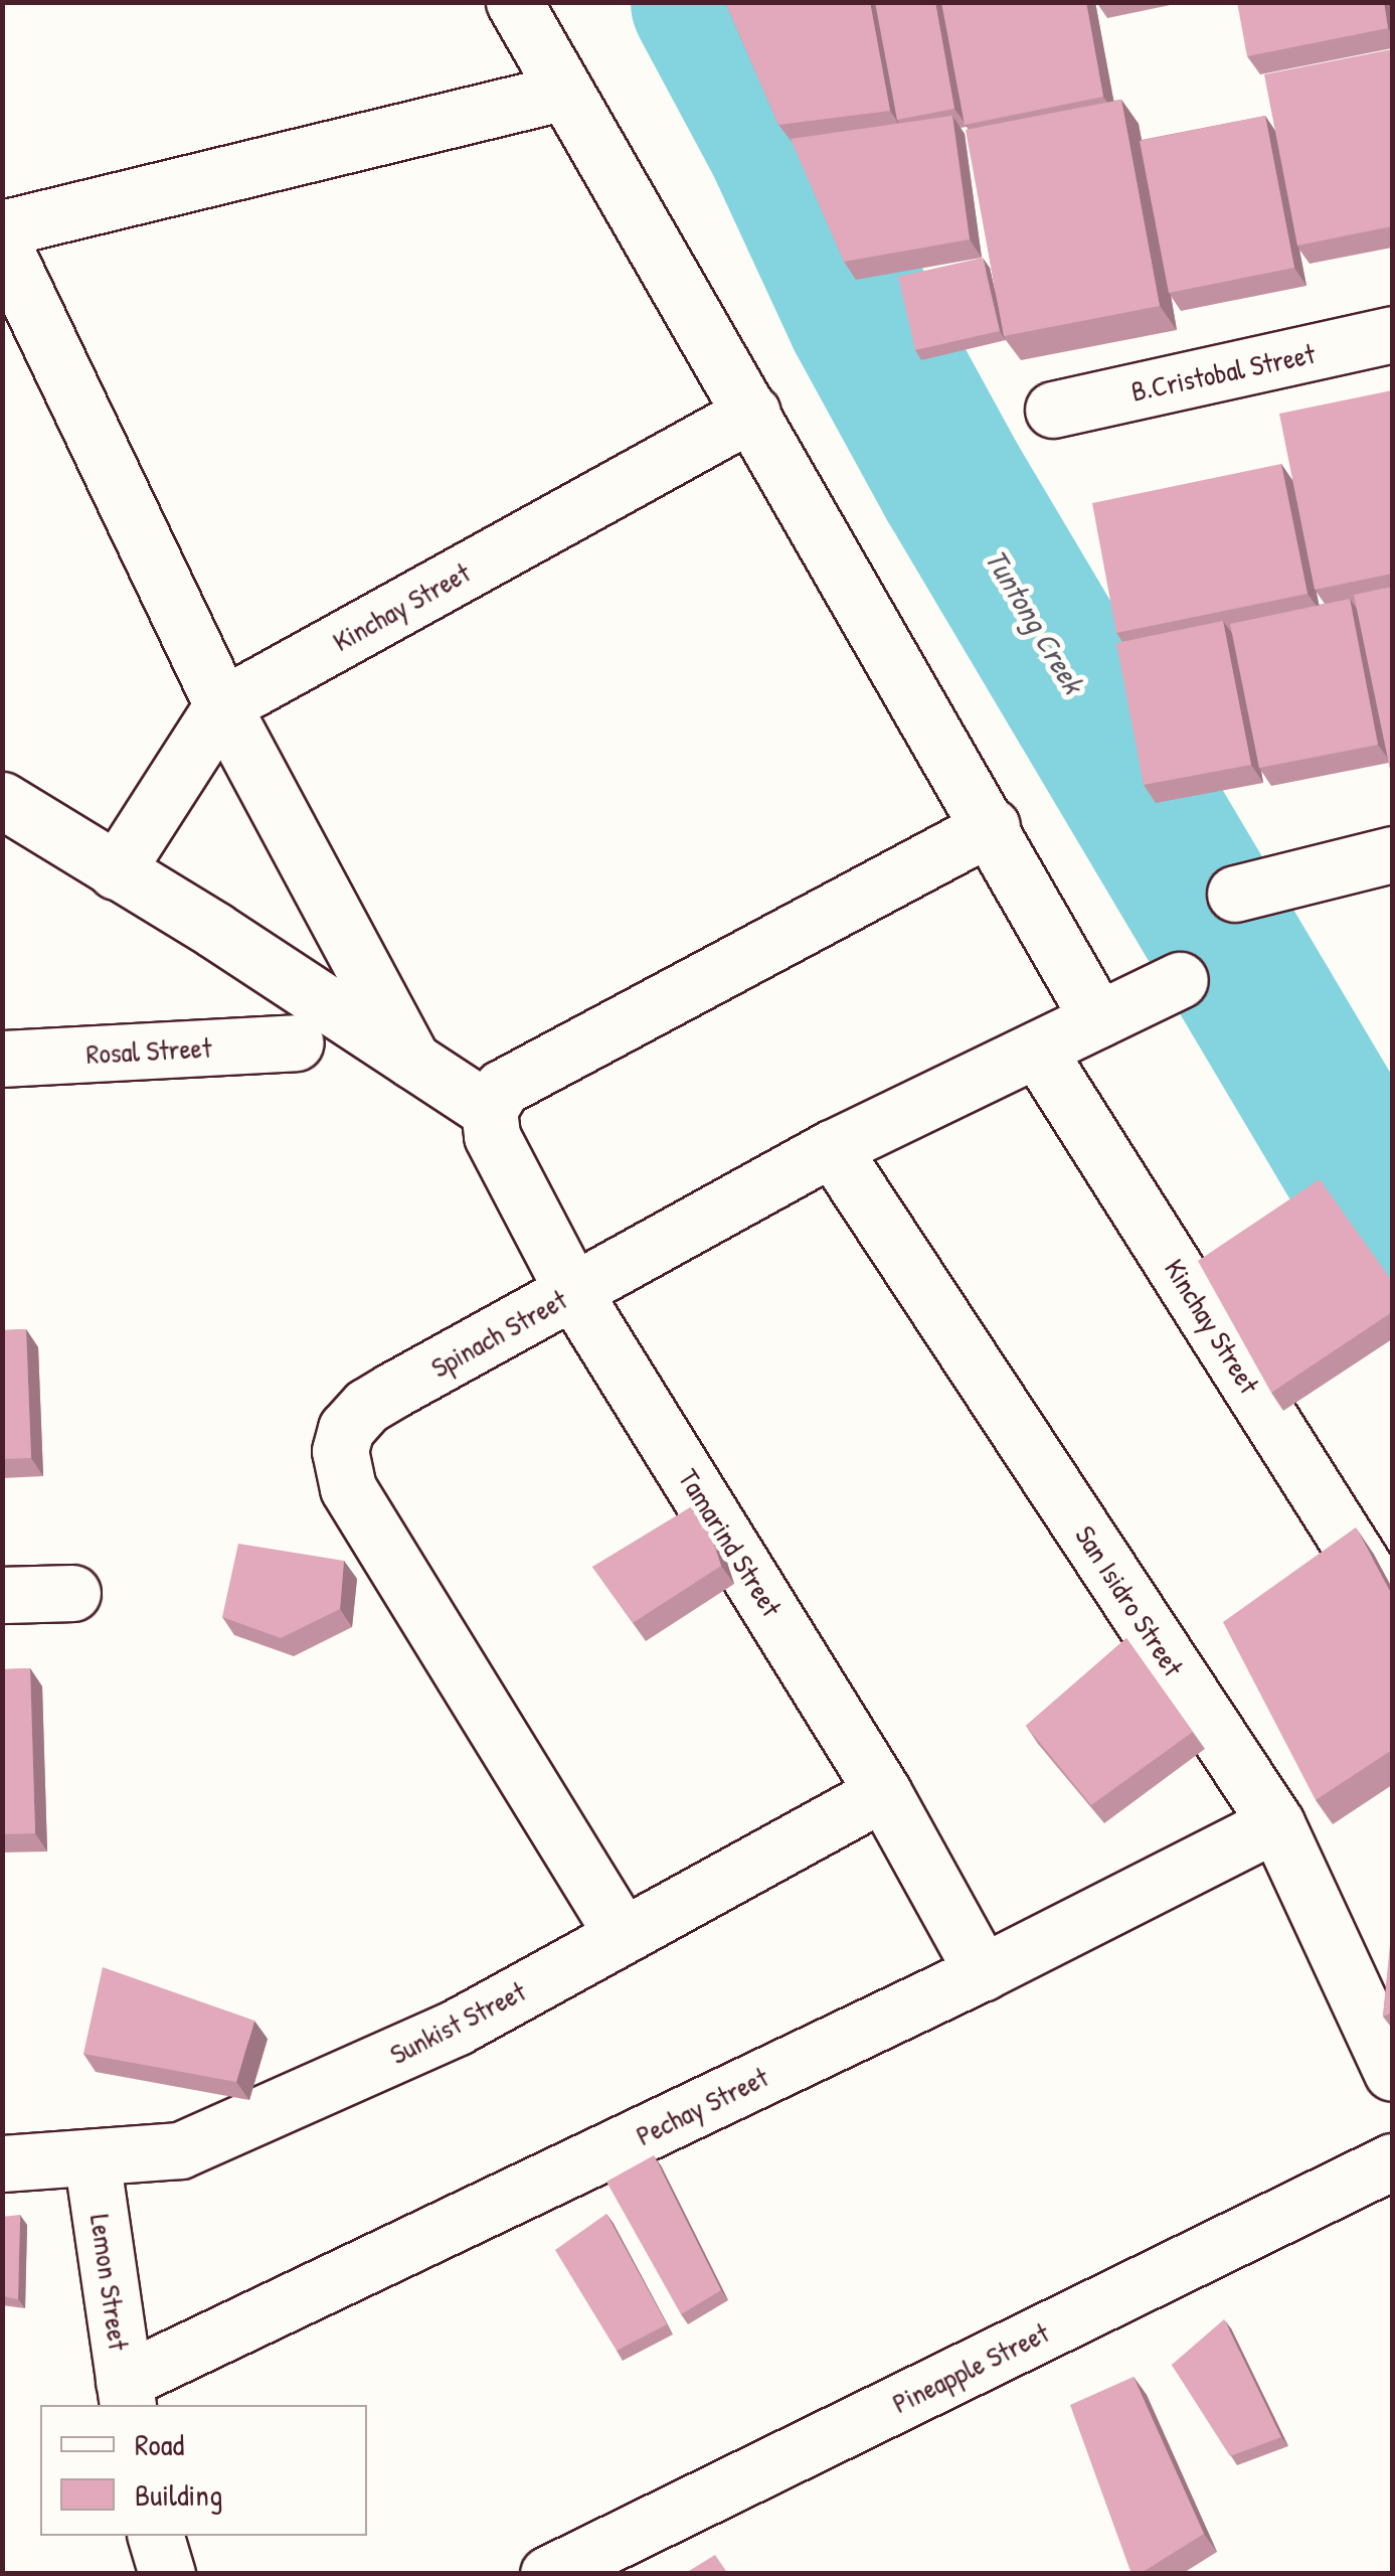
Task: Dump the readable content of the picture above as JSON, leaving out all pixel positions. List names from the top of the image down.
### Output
{
  "streets": {
    "street": [
      "B.Cristobal Street",
      "Kinchay Street",
      "Rosal Street",
      "Spinach Street",
      "Tamarind Street",
      "San Isidro Street",
      "Sunkist Street",
      "Pechay Street",
      "Lemon Street",
      "Pineapple Street"
    ]
  },
  "crossings": [
    ["Kinchay Street", "Spinach Street"],
    ["Spinach Street", "Tamarind Street"],
    ["Spinach Street", "San Isidro Street"],
    ["Spinach Street", "Sunkist Street"],
    ["Tamarind Street", "Sunkist Street"],
    ["Tamarind Street", "Pechay Street"],
    ["San Isidro Street", "Pechay Street"],
    ["Sunkist Street", "Lemon Street"],
    ["Pechay Street", "Lemon Street"]
  ],
  "water": ["Tuntong Creek"],
  "legend": ["Road", "Building"]
}
